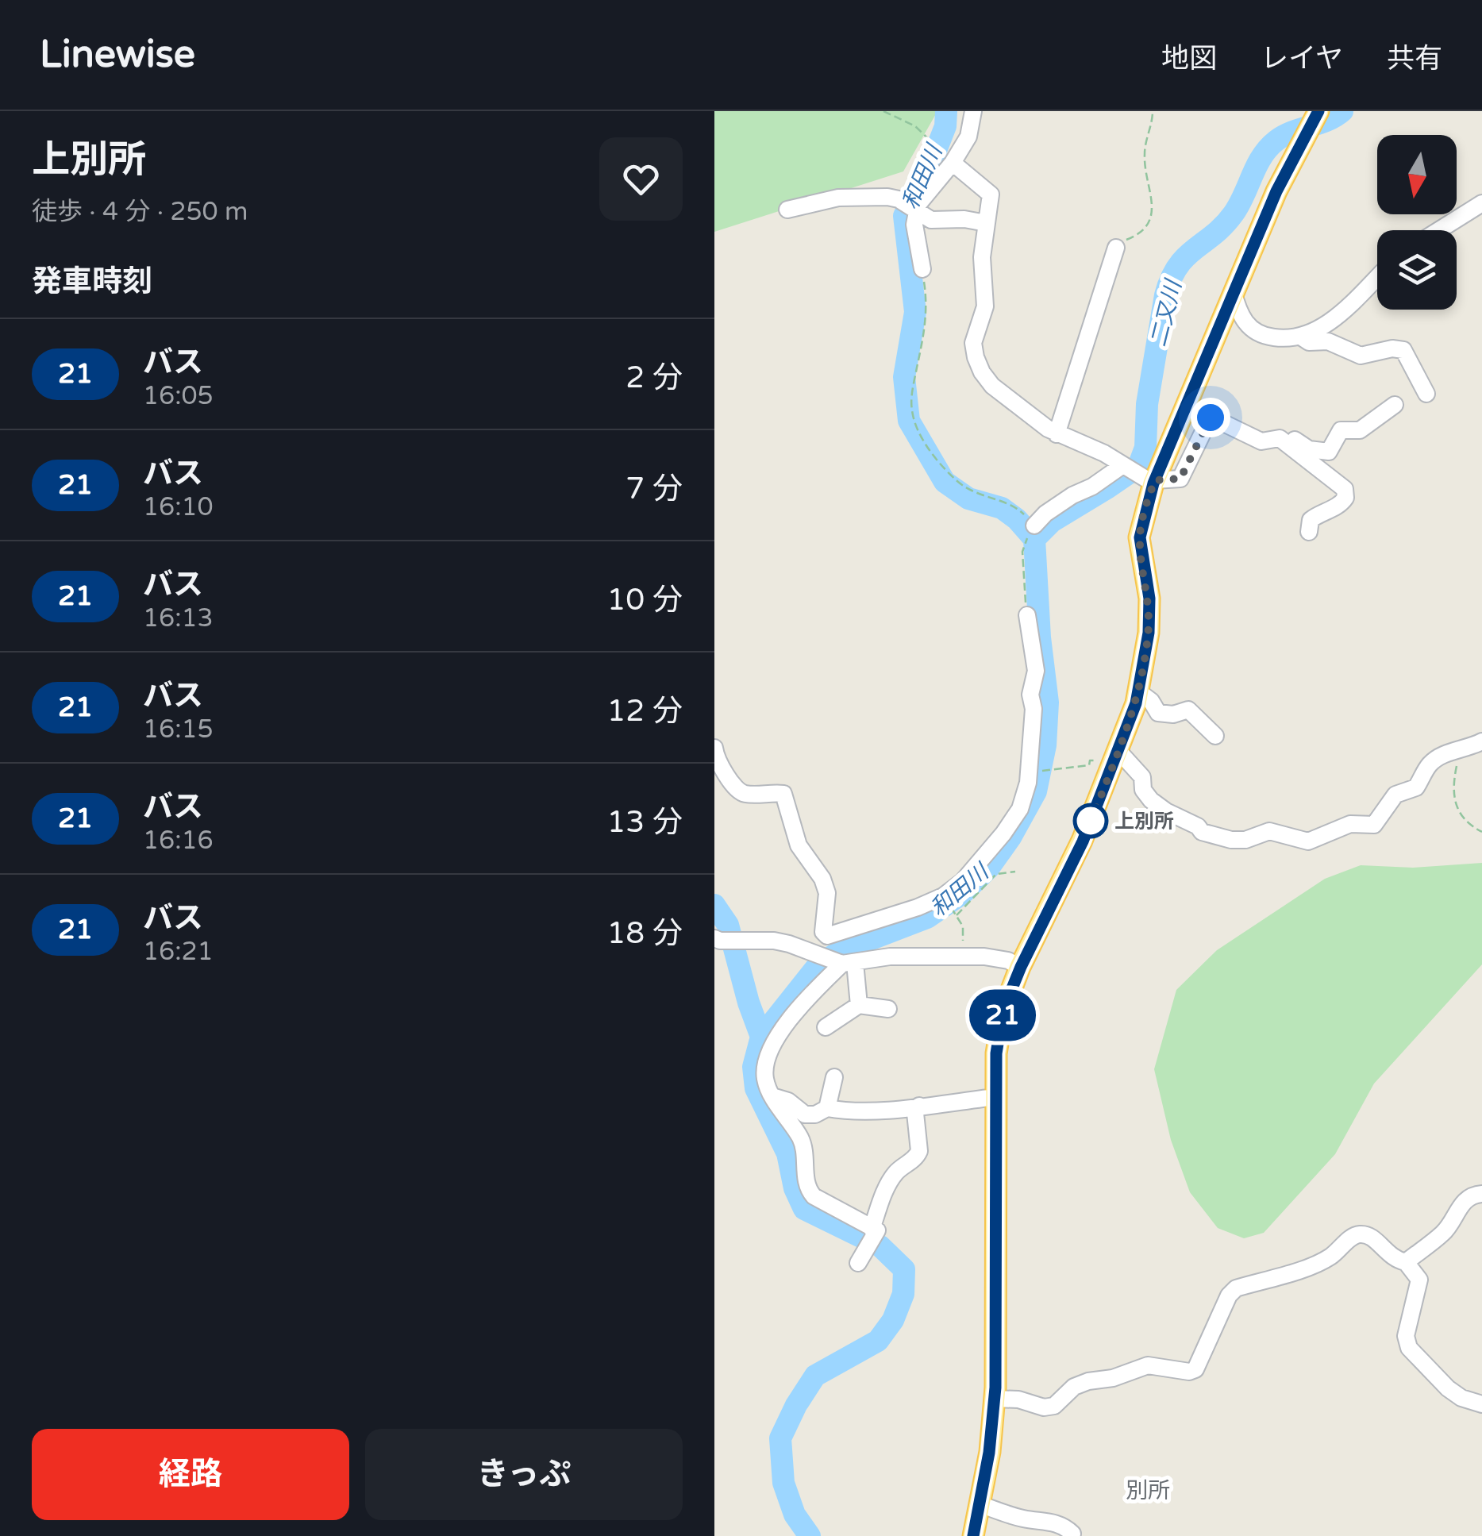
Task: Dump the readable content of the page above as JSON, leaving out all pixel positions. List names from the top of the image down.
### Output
{
  "districts": ["別所"],
  "water": ["和田川", "二又川"],
  "places": ["上別所"],
  "lines": ["bus line 21"],
  "north": "bottom",
  "page": {
    "header": "Linewise",
    "nav": ["地図", "レイヤ", "共有"],
    "heading": [
      ["上別所", "徒歩 · 4 分 · 250 m"],
      "発車時刻"
    ],
    "on_map": "21",
    "list": [
      {
        "mark": "21",
        "name": "バス",
        "note": "16:05",
        "value": "2 分"
      },
      {
        "mark": "21",
        "name": "バス",
        "note": "16:10",
        "value": "7 分"
      },
      {
        "mark": "21",
        "name": "バス",
        "note": "16:13",
        "value": "10 分"
      },
      {
        "mark": "21",
        "name": "バス",
        "note": "16:15",
        "value": "12 分"
      },
      {
        "mark": "21",
        "name": "バス",
        "note": "16:16",
        "value": "13 分"
      },
      {
        "mark": "21",
        "name": "バス",
        "note": "16:21",
        "value": "18 分"
      }
    ],
    "buttons": ["経路", "きっぷ"]
  }
}
